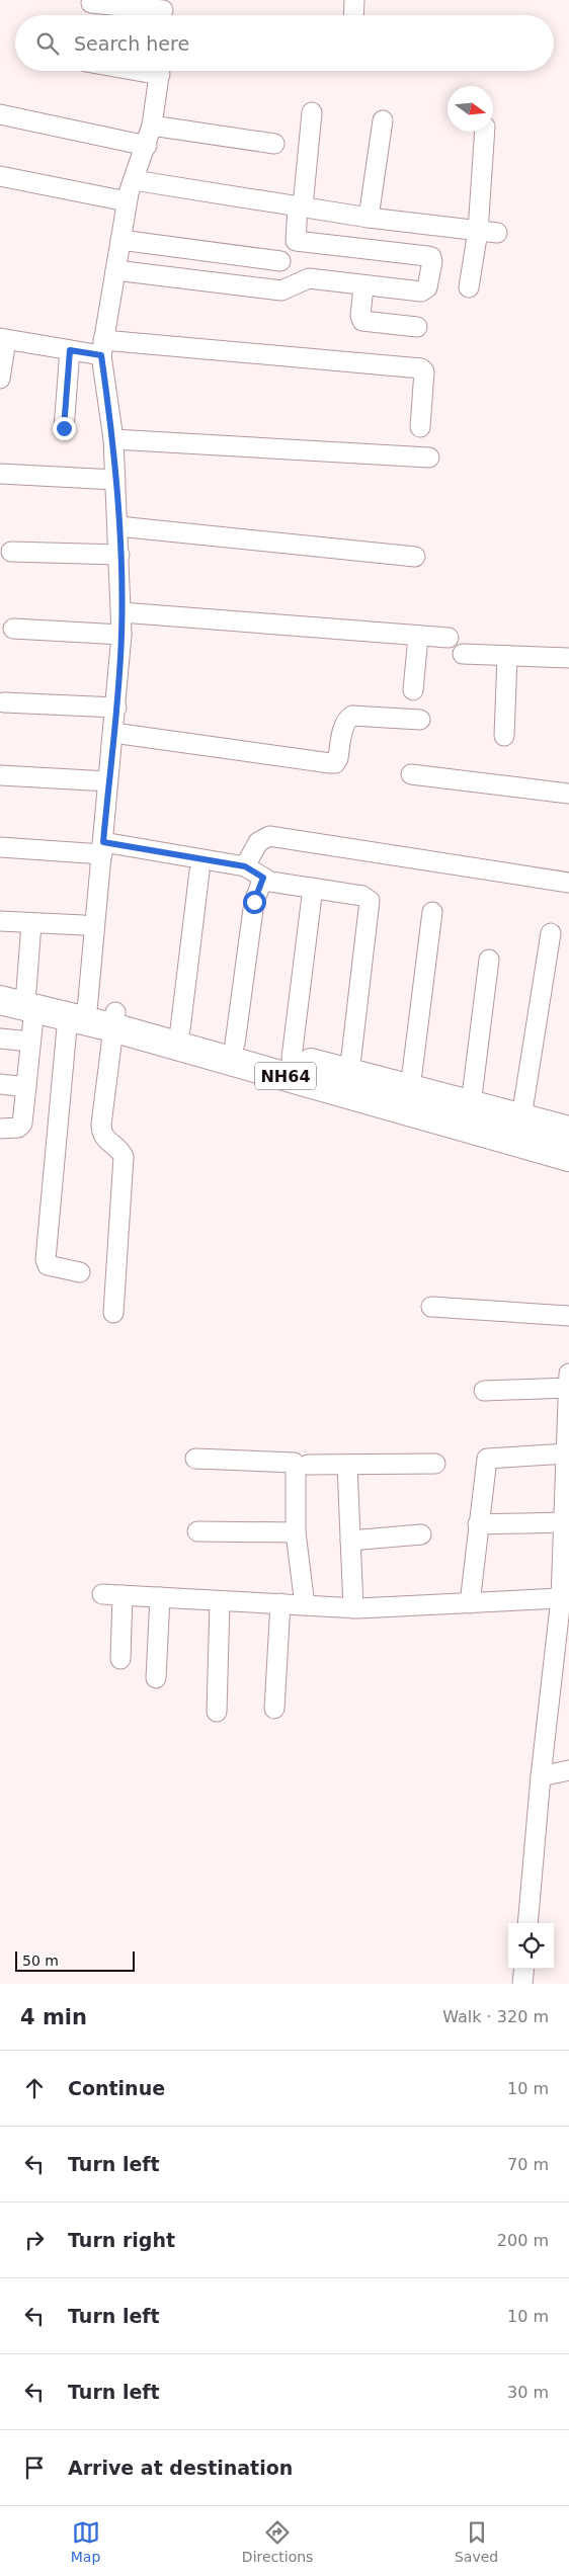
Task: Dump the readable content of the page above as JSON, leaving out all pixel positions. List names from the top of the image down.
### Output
{
  "streets": {
    "highway": ["NH64"]
  },
  "scale_bar": "50 m",
  "north": "right",
  "page": {
    "search": "Search here",
    "scale": "50 m",
    "heading": ["4 min", "Walk · 320 m"],
    "list": [
      ["Continue", "10 m"],
      ["Turn left", "70 m"],
      ["Turn right", "200 m"],
      ["Turn left", "10 m"],
      ["Turn left", "30 m"],
      "Arrive at destination"
    ],
    "nav": ["Map", "Directions", "Saved"]
  }
}
